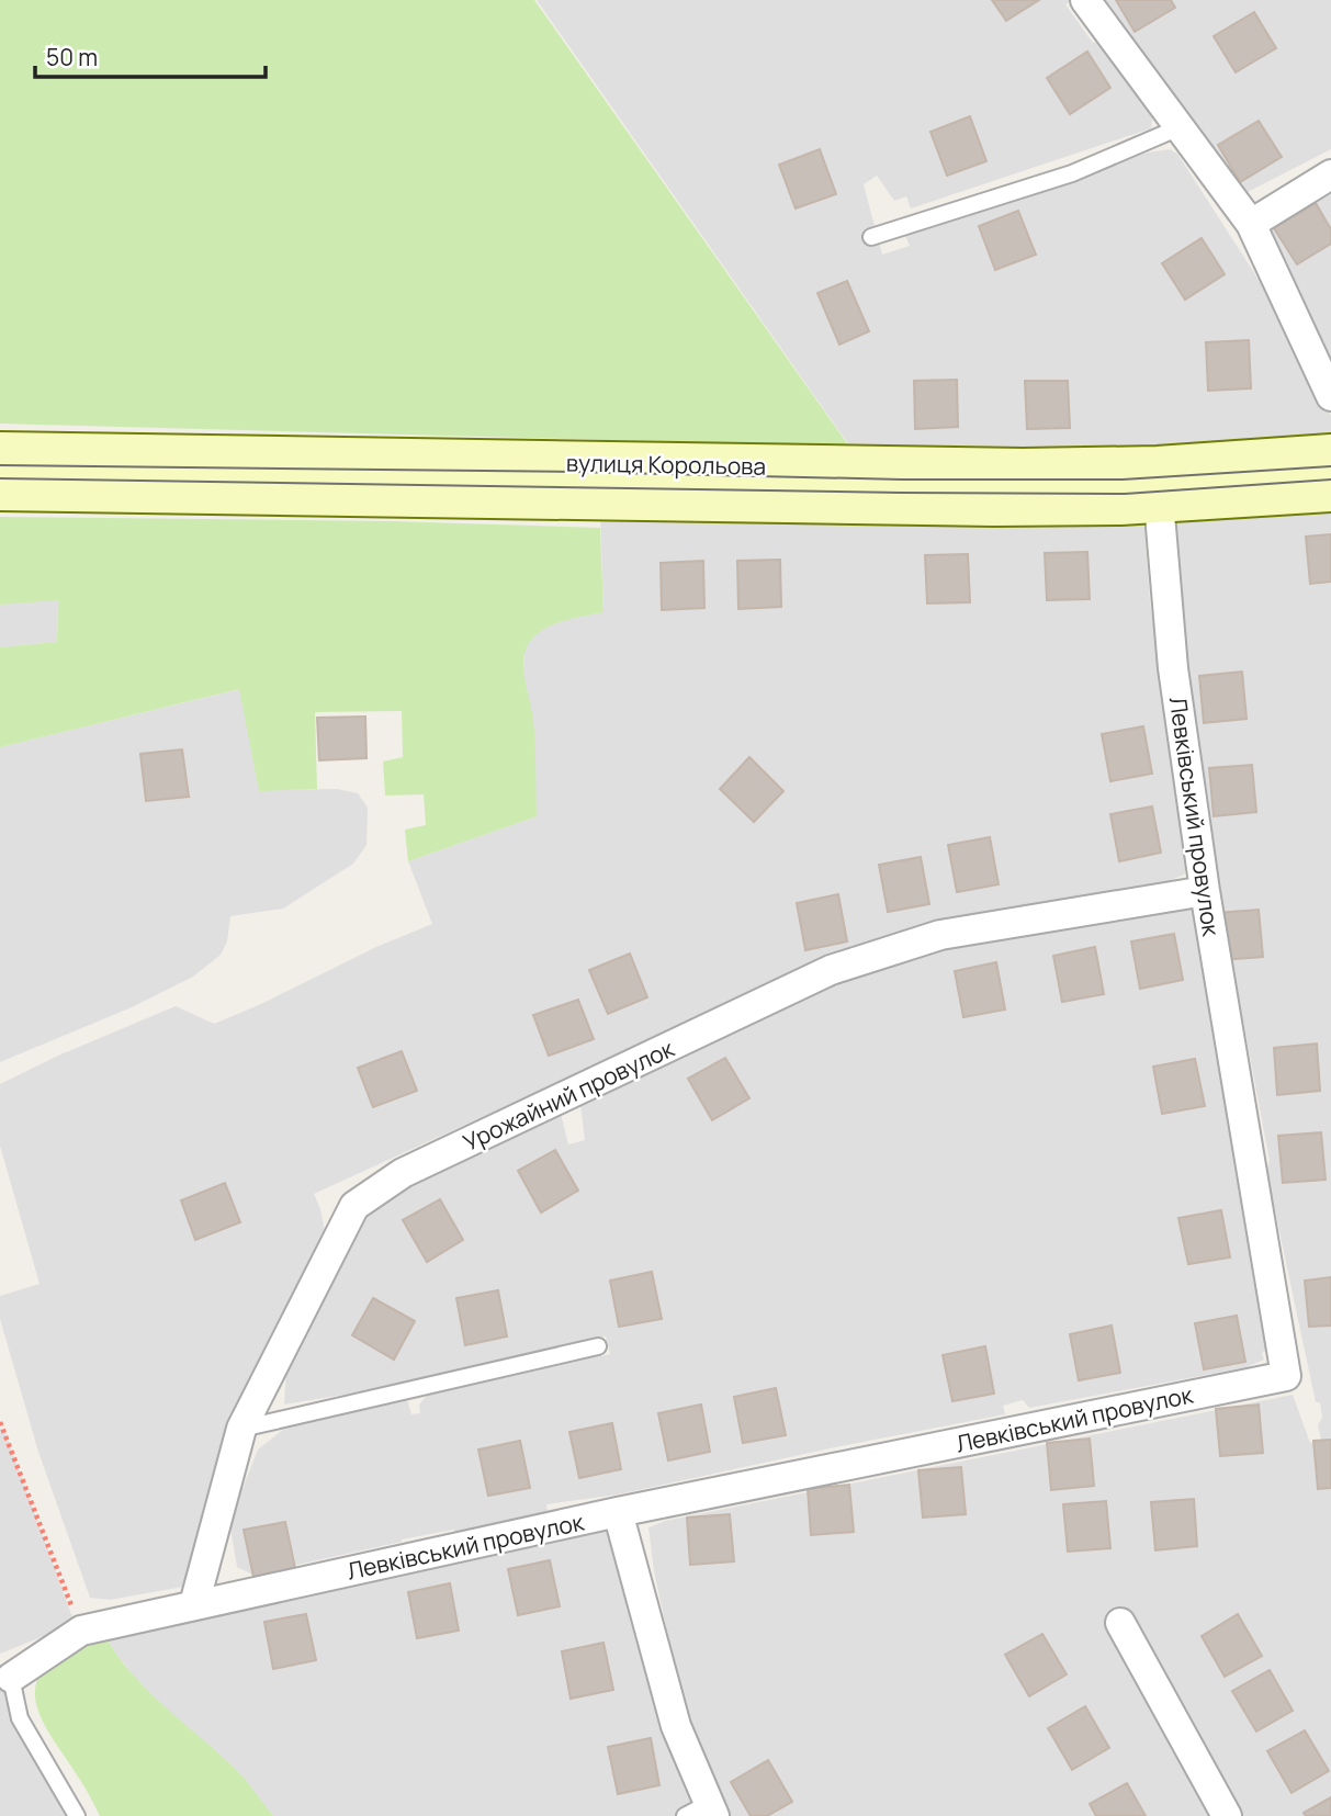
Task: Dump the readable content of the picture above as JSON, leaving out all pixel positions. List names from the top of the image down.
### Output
{
  "streets": {
    "main road": ["вулиця Корольова"],
    "street": ["Левківський провулок", "Урожайний провулок"]
  },
  "crossings": [
    ["вулиця Корольова", "Левківський провулок"],
    ["Левківський провулок", "Урожайний провулок"]
  ],
  "scale_bar": "50 m"
}
